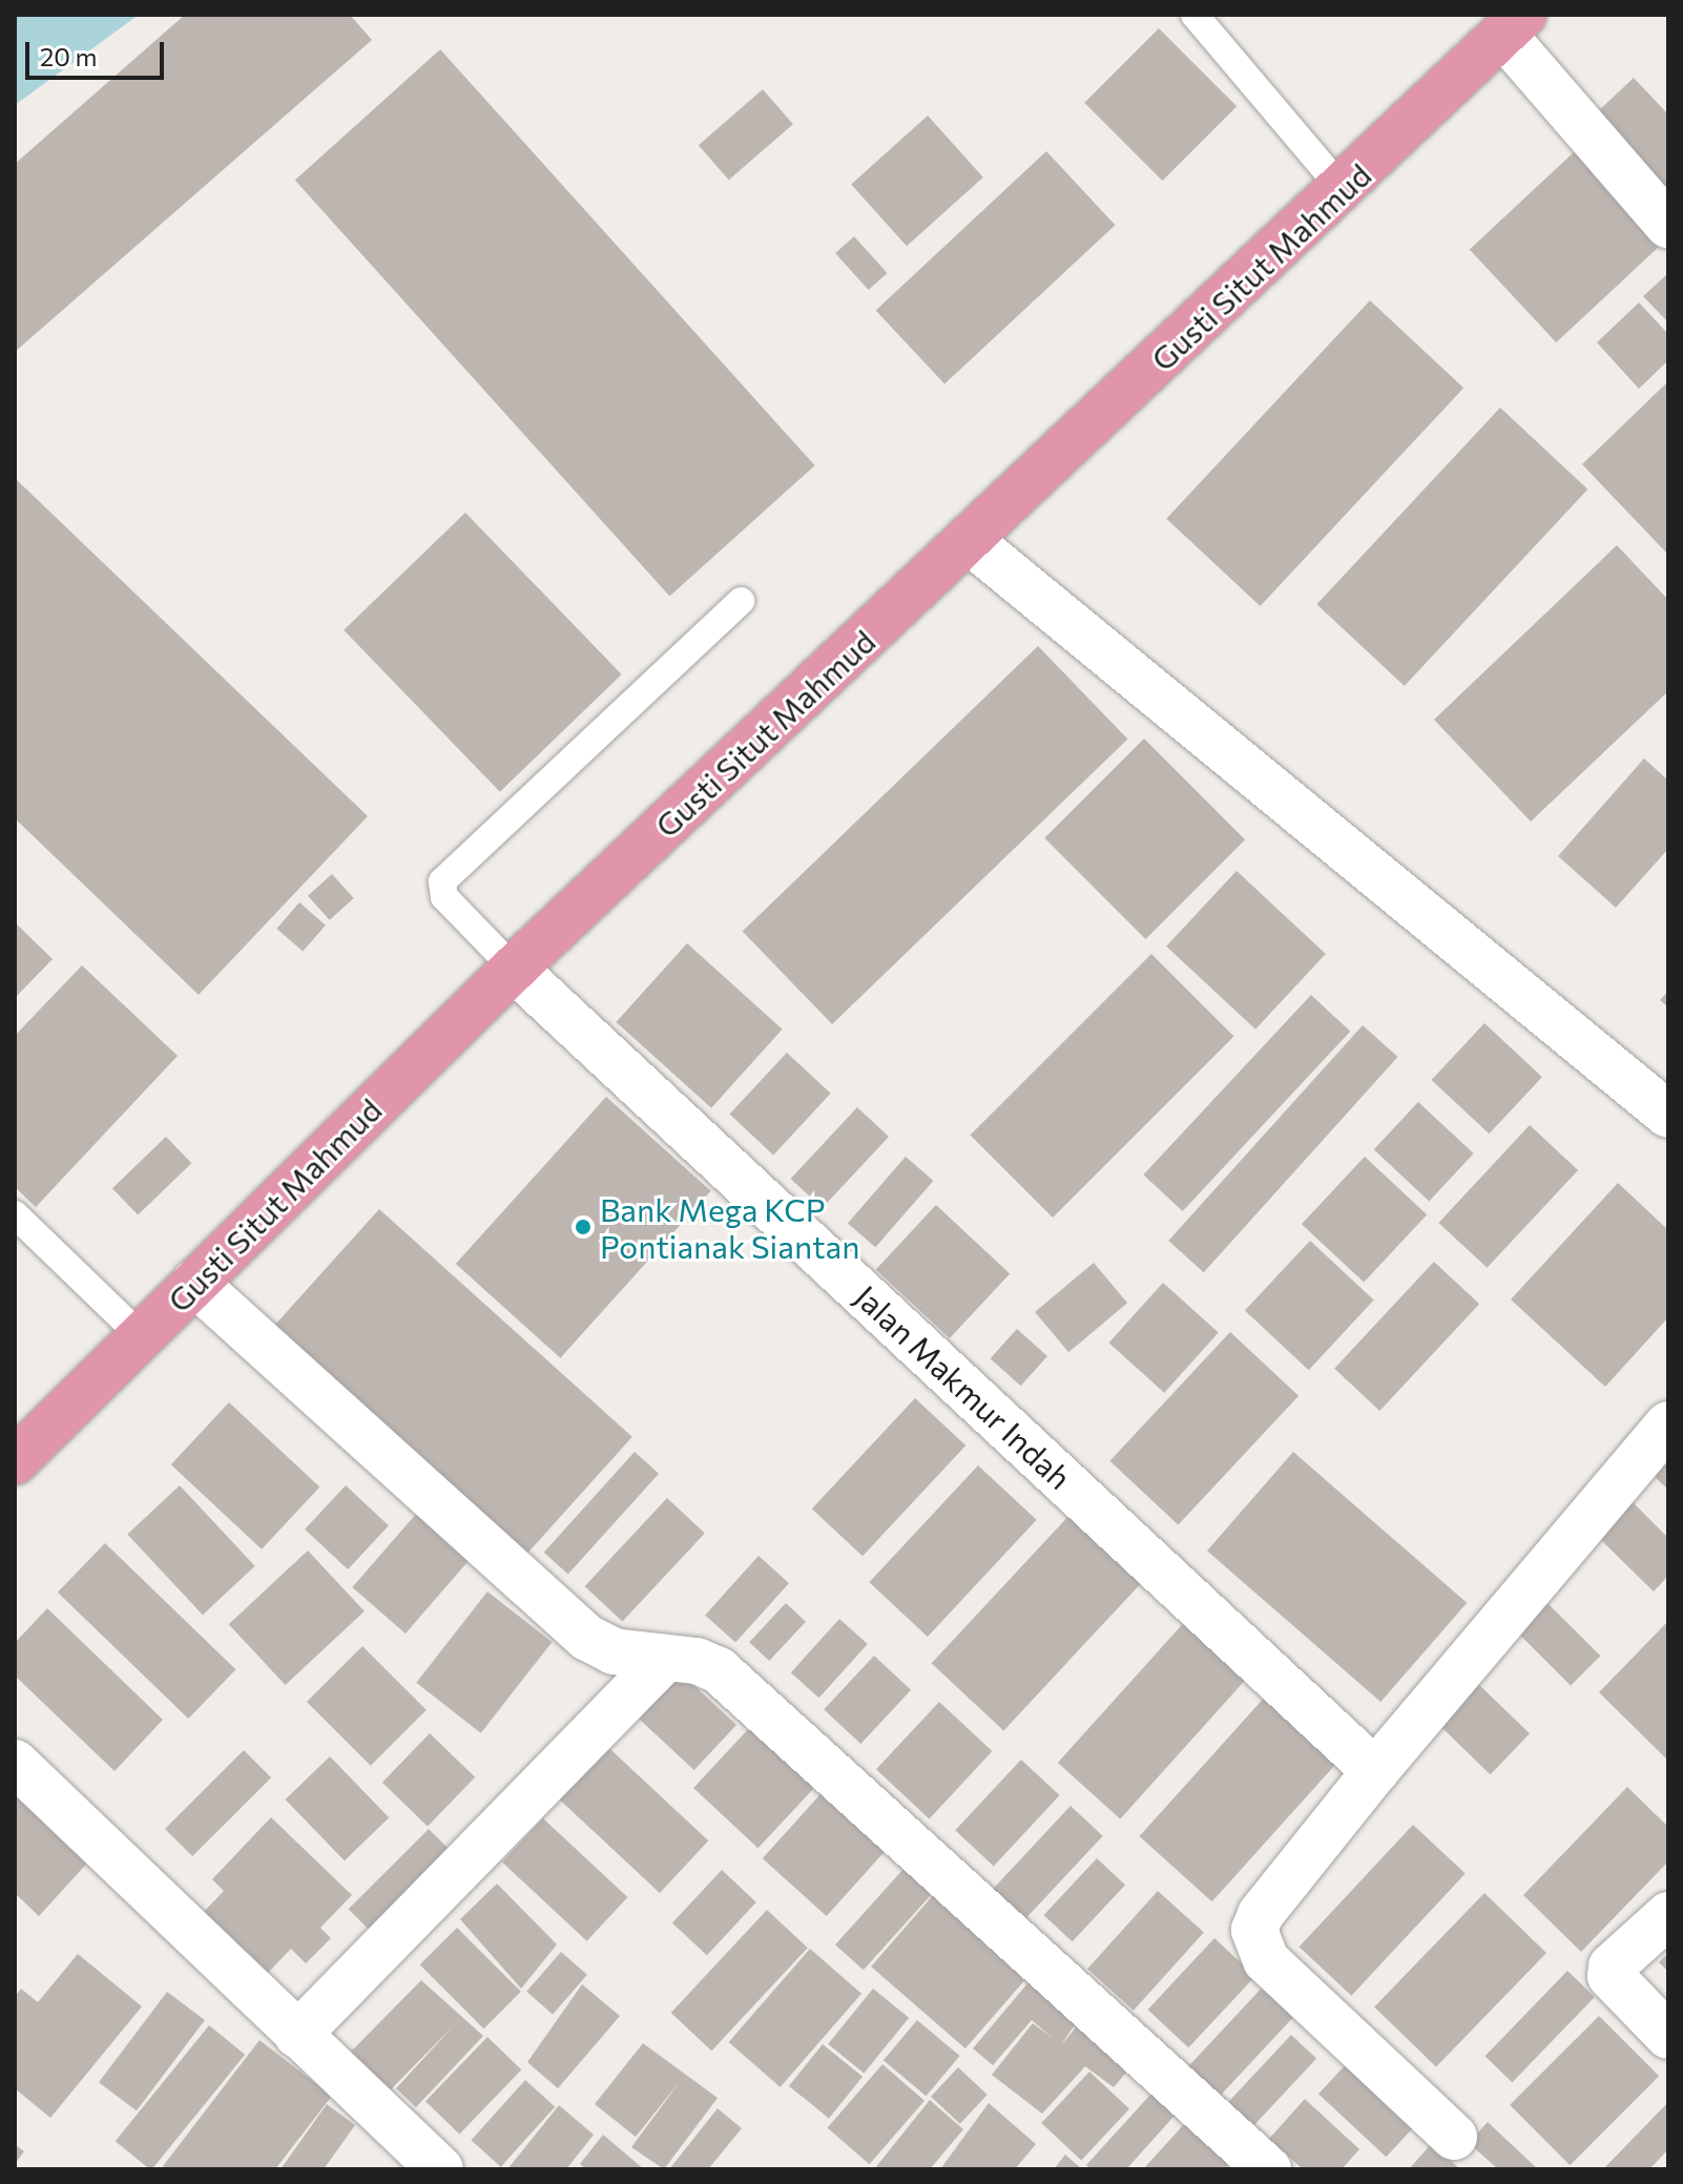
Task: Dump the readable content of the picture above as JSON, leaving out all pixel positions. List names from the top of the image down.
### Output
{
  "streets": {
    "highway": ["Gusti Situt Mahmud"],
    "street": ["Jalan Makmur Indah"]
  },
  "crossings": [
    ["Gusti Situt Mahmud", "Jalan Makmur Indah"]
  ],
  "places": ["Bank Mega KCP Pontianak Siantan"],
  "scale_bar": "20 m"
}
